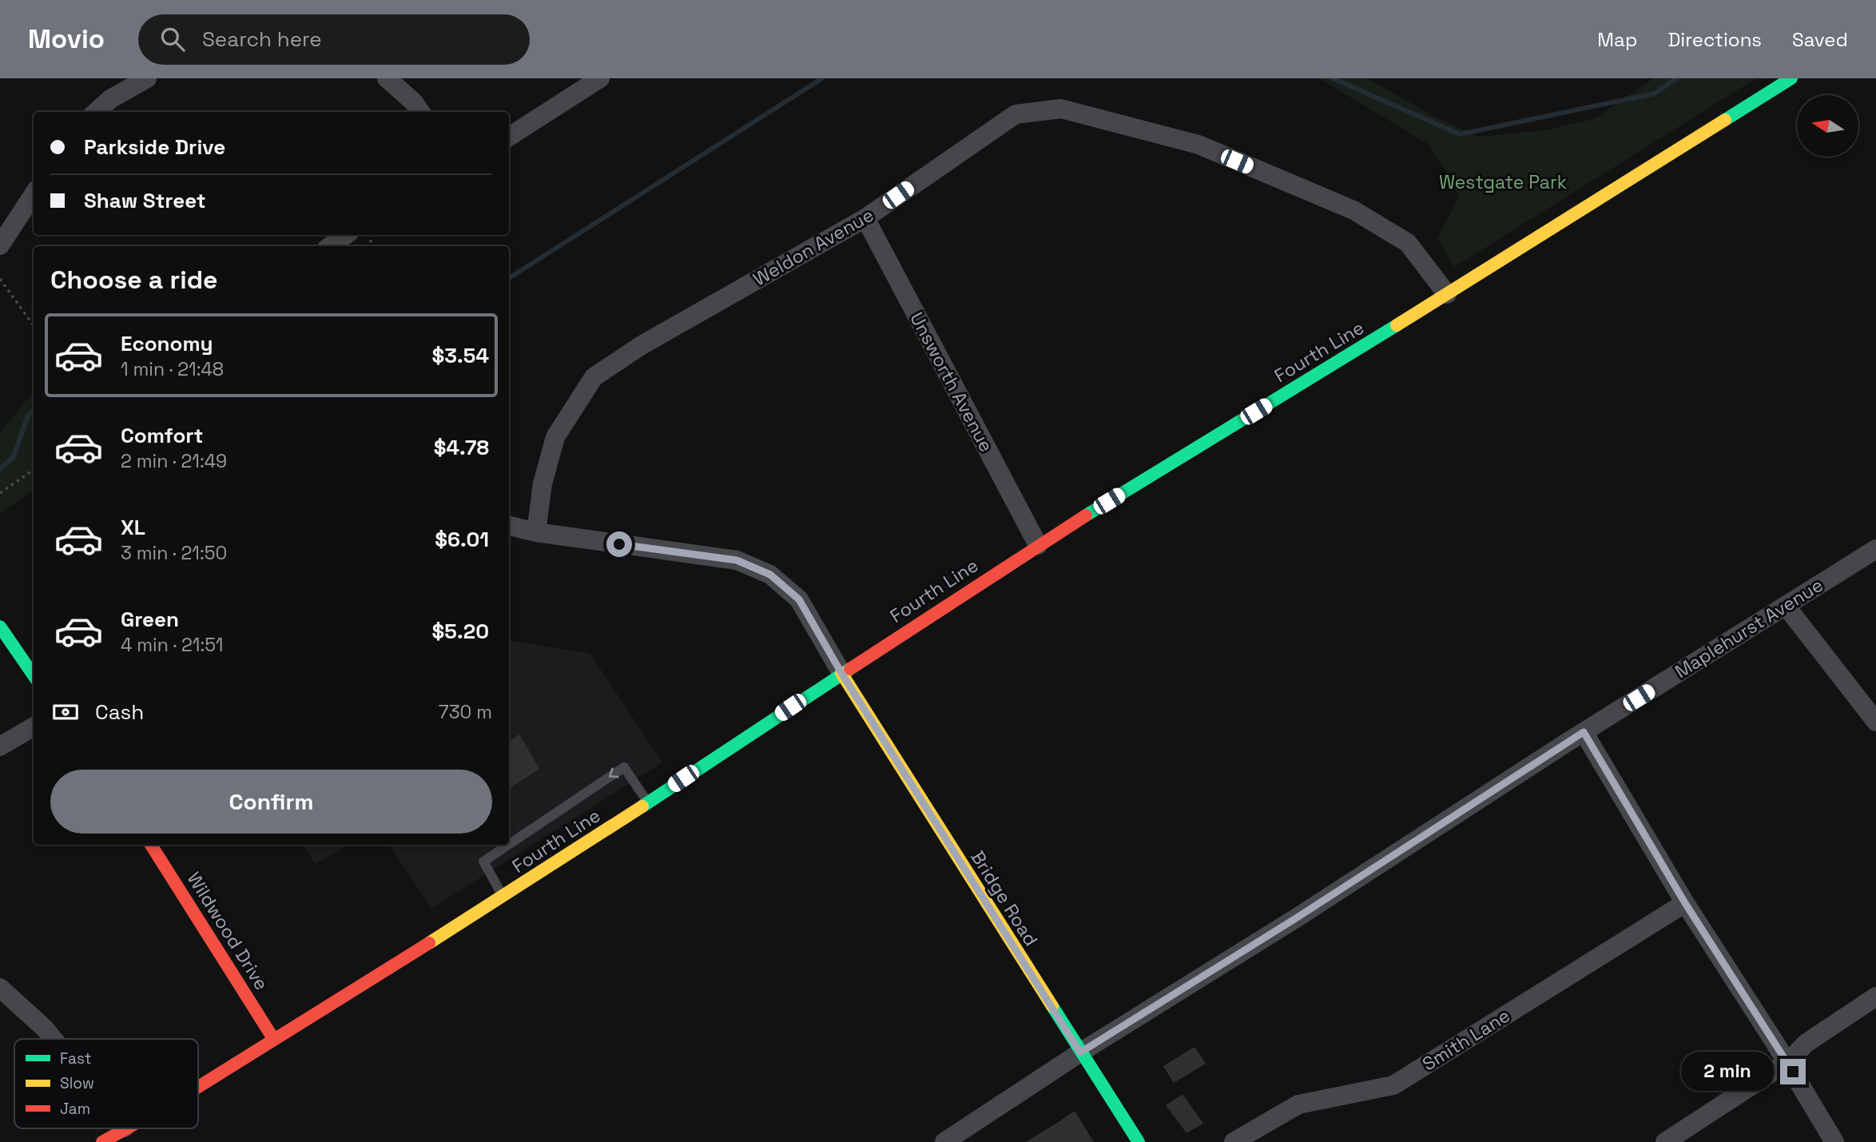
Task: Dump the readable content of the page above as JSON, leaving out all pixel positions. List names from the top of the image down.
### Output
{
  "streets": {
    "street": [
      "Weldon Avenue",
      "Fourth Line",
      "Unsworth Avenue",
      "Maplehurst Avenue",
      "Bridge Road",
      "Wildwood Drive",
      "Smith Lane"
    ]
  },
  "crossings": [
    ["Weldon Avenue", "Fourth Line"],
    ["Weldon Avenue", "Unsworth Avenue"],
    ["Fourth Line", "Unsworth Avenue"],
    ["Fourth Line", "Bridge Road"],
    ["Fourth Line", "Wildwood Drive"],
    ["Maplehurst Avenue", "Bridge Road"]
  ],
  "parks": ["Westgate Park"],
  "legend": ["Fast", "Slow", "Jam"],
  "north": "left",
  "page": {
    "header": "Movio",
    "search": "Search here",
    "nav": ["Map", "Directions", "Saved"],
    "banner": ["Parkside Drive", "Shaw Street"],
    "heading": "Choose a ride",
    "list": [
      {
        "name": "Economy",
        "note": "1 min · 21:48",
        "value": "$3.54"
      },
      {
        "name": "Comfort",
        "note": "2 min · 21:49",
        "value": "$4.78"
      },
      {
        "name": "XL",
        "note": "3 min · 21:50",
        "value": "$6.01"
      },
      {
        "name": "Green",
        "note": "4 min · 21:51",
        "value": "$5.20"
      }
    ],
    "pay": ["Cash", "730 m"],
    "buttons": "Confirm",
    "bubble": "2 min"
  }
}
